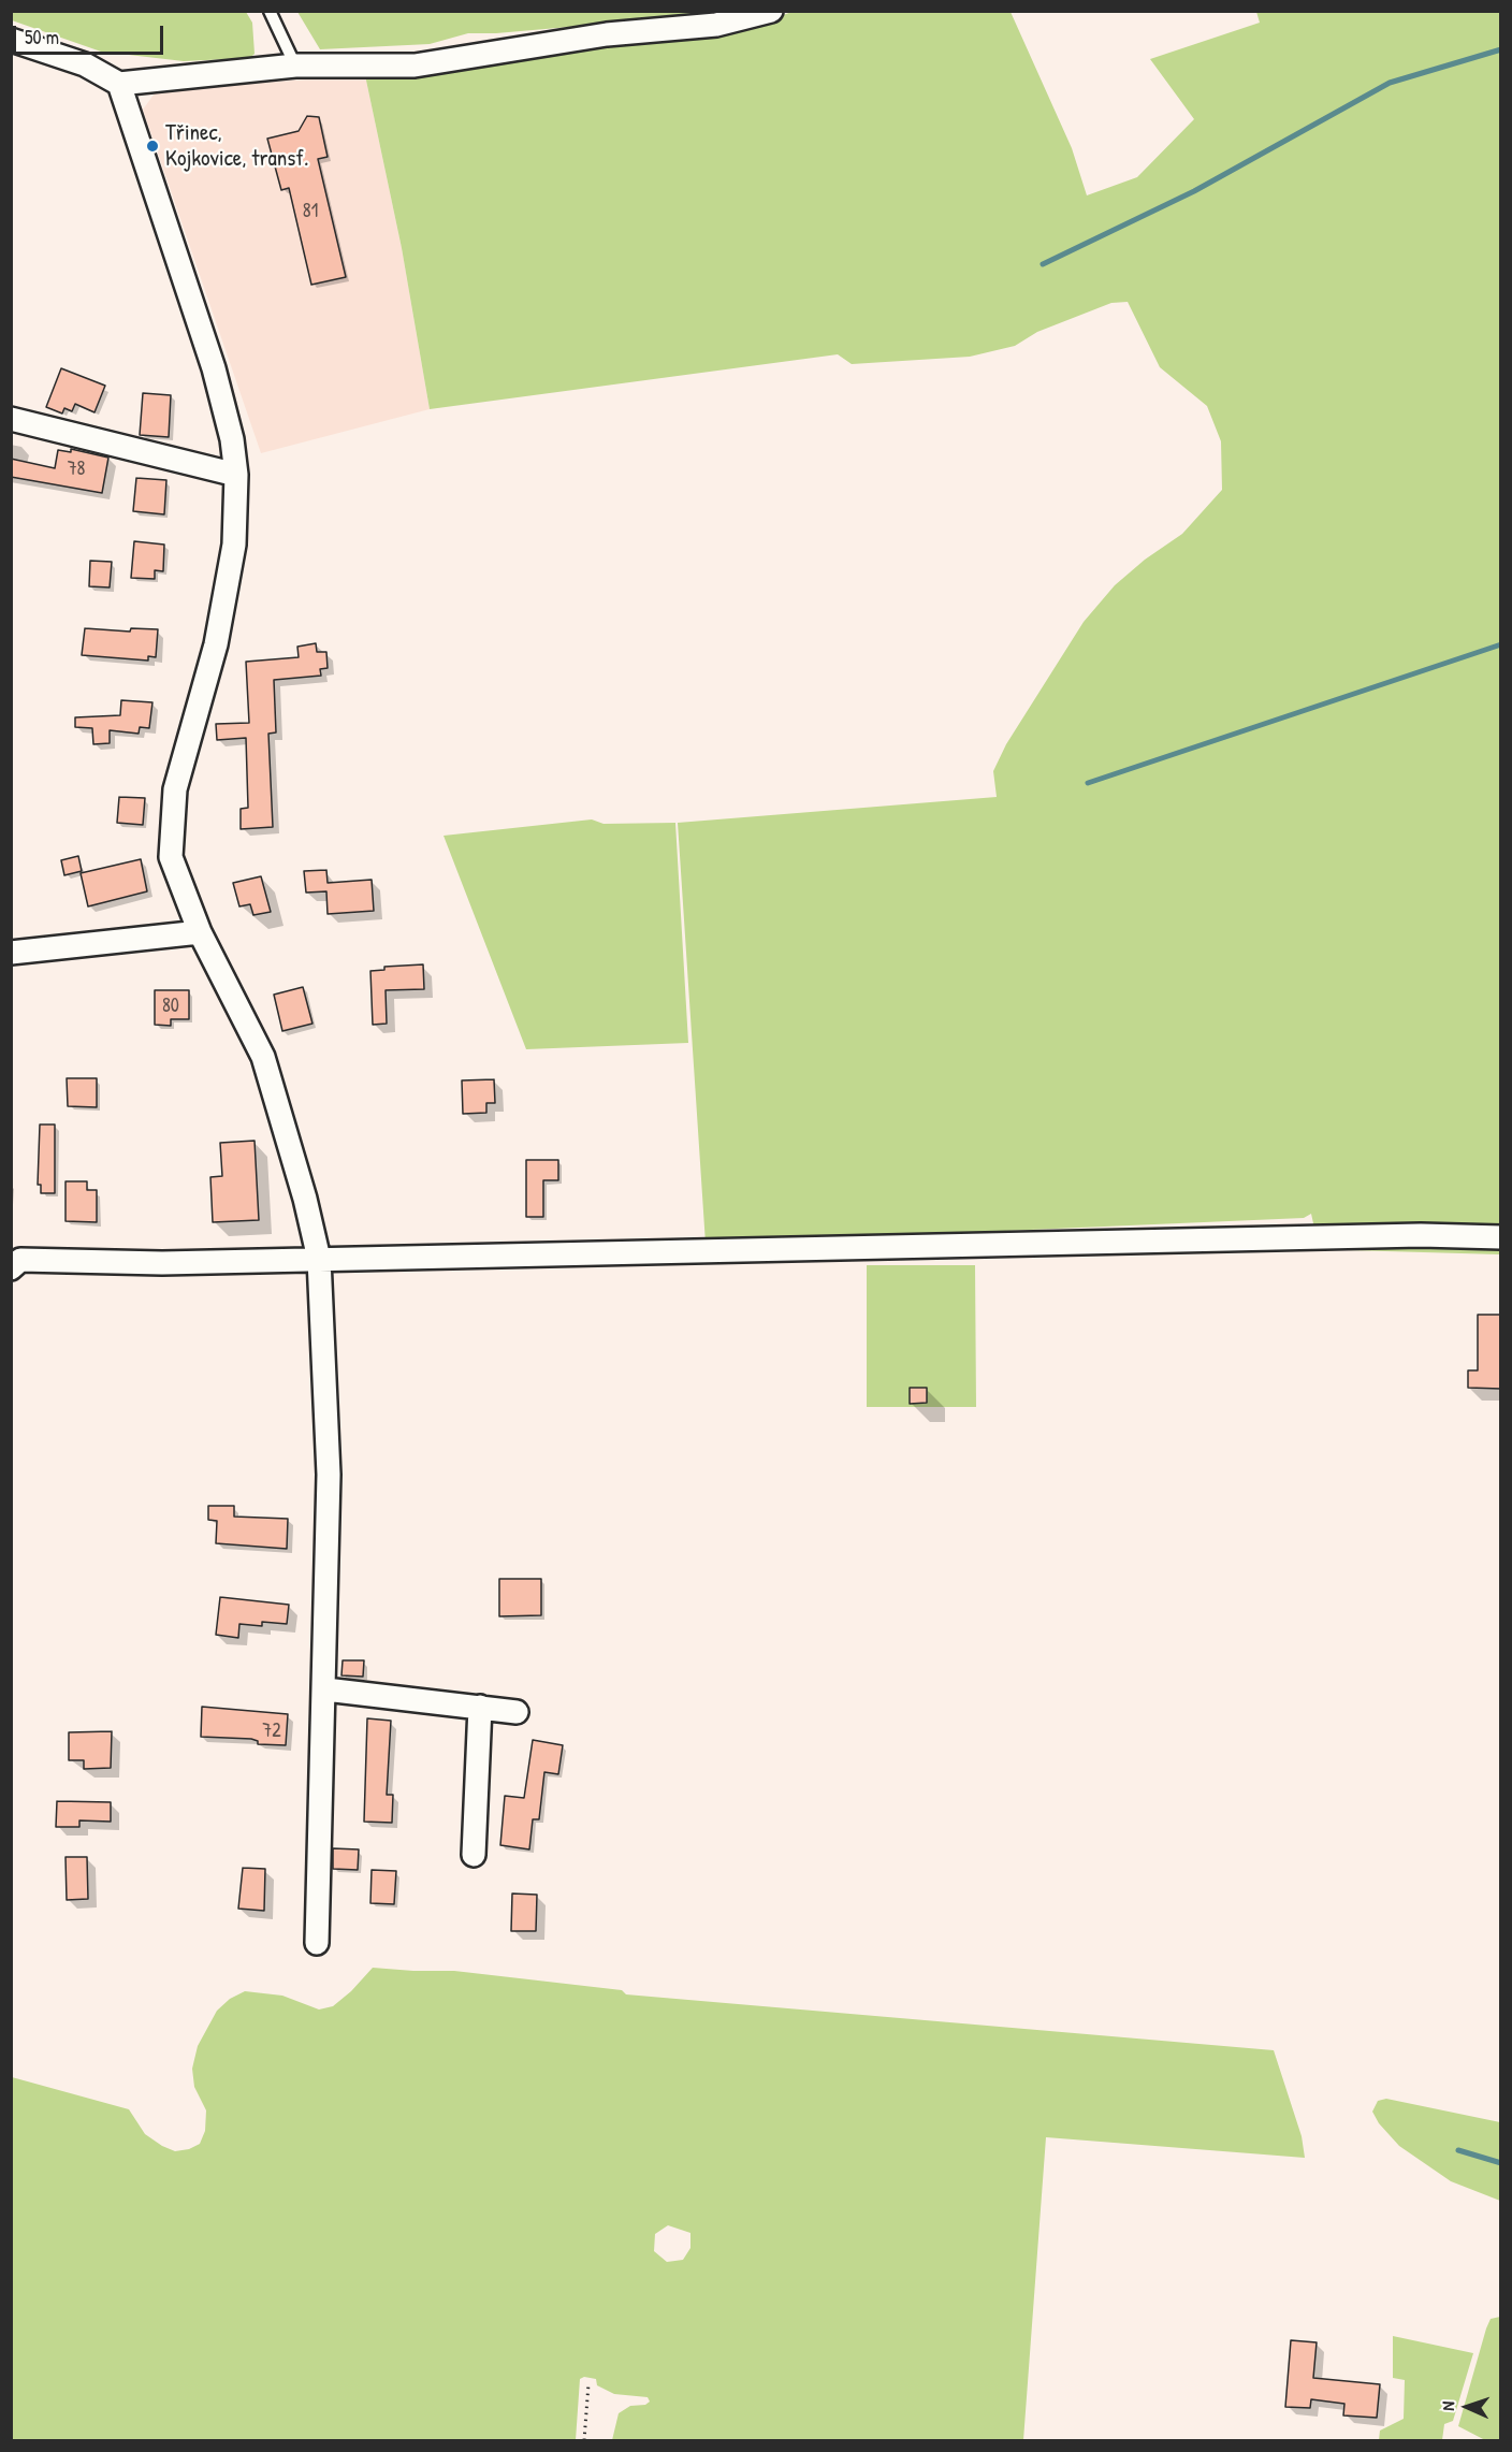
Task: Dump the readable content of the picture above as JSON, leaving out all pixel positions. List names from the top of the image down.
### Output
{
  "places": ["Třinec, Kojkovice, transf."],
  "house_numbers": [
    "81",
    "78",
    "80",
    "72"
  ],
  "scale_bar": "50 m",
  "north": "left"
}
